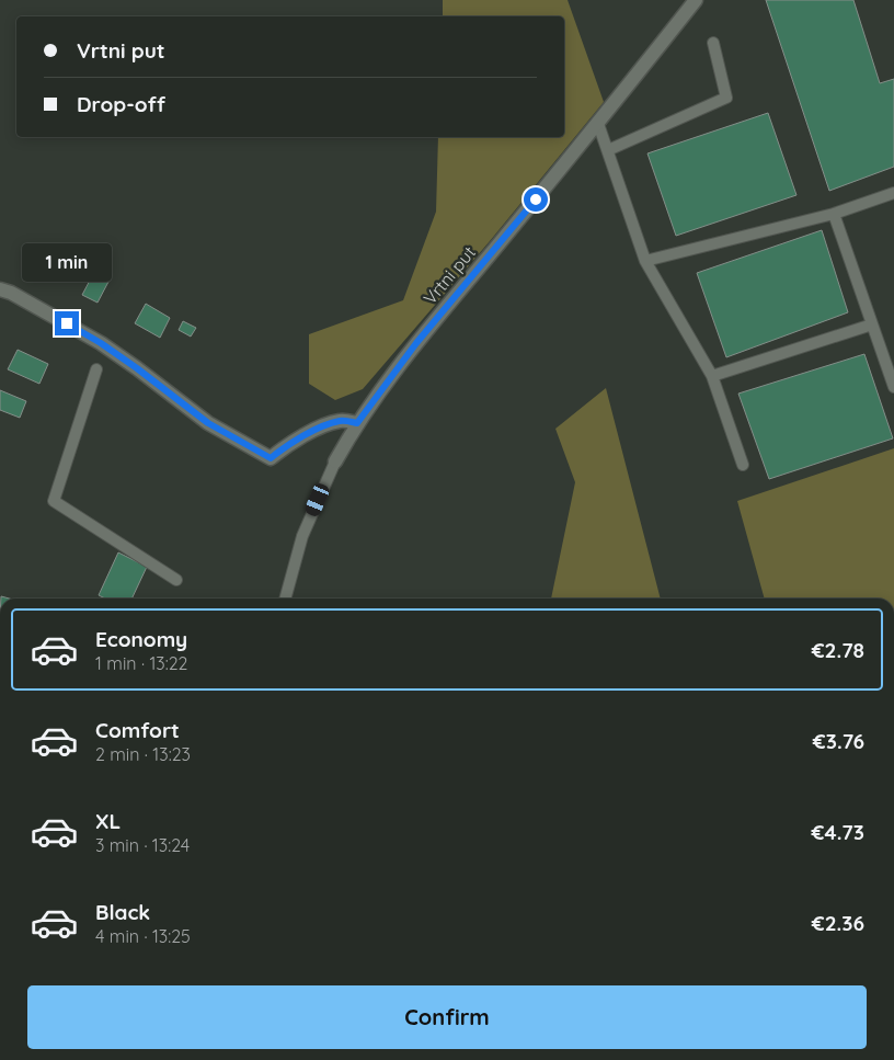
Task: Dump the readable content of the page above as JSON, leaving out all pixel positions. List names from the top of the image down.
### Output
{
  "streets": {
    "street": ["Vrtni put"]
  },
  "page": {
    "banner": ["Vrtni put", "Drop-off"],
    "bubble": "1 min",
    "list": [
      {
        "name": "Economy",
        "note": "1 min · 13:22",
        "value": "€2.78"
      },
      {
        "name": "Comfort",
        "note": "2 min · 13:23",
        "value": "€3.76"
      },
      {
        "name": "XL",
        "note": "3 min · 13:24",
        "value": "€4.73"
      },
      {
        "name": "Black",
        "note": "4 min · 13:25",
        "value": "€2.36"
      }
    ],
    "buttons": "Confirm"
  }
}
